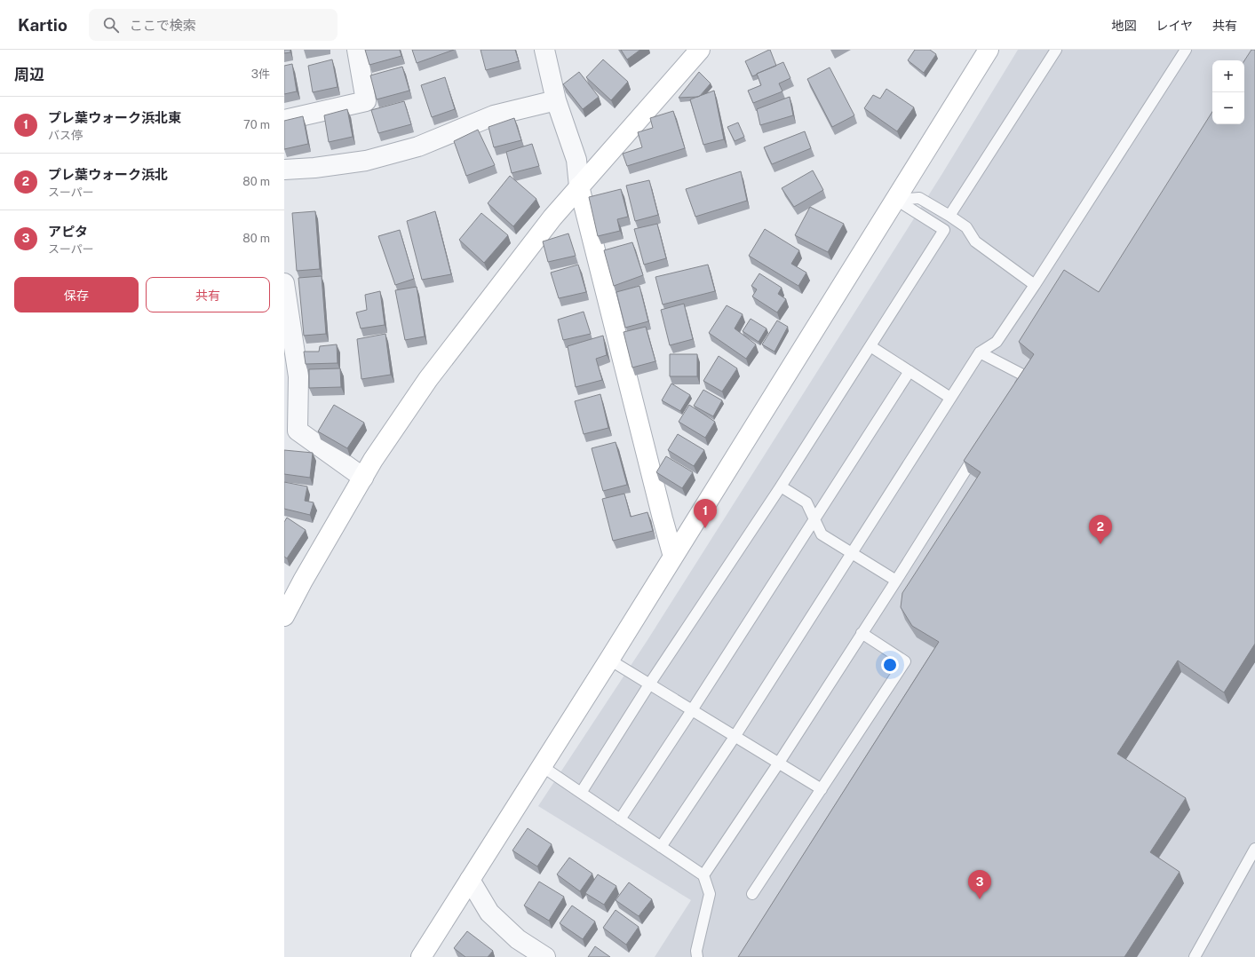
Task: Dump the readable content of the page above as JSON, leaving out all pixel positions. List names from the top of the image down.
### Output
{
  "page": {
    "header": "Kartio",
    "search": "ここで検索",
    "nav": ["地図", "レイヤ", "共有"],
    "heading": ["周辺", "3件"],
    "map_buttons": ["+", "−"],
    "list": [
      {
        "mark": "1",
        "name": "プレ葉ウォーク浜北東",
        "note": "バス停",
        "value": "70 m"
      },
      {
        "mark": "2",
        "name": "プレ葉ウォーク浜北",
        "note": "スーパー",
        "value": "80 m"
      },
      {
        "mark": "3",
        "name": "アピタ",
        "note": "スーパー",
        "value": "80 m"
      }
    ],
    "buttons": ["保存", "共有"],
    "pins": ["1", "2", "3"]
  }
}
